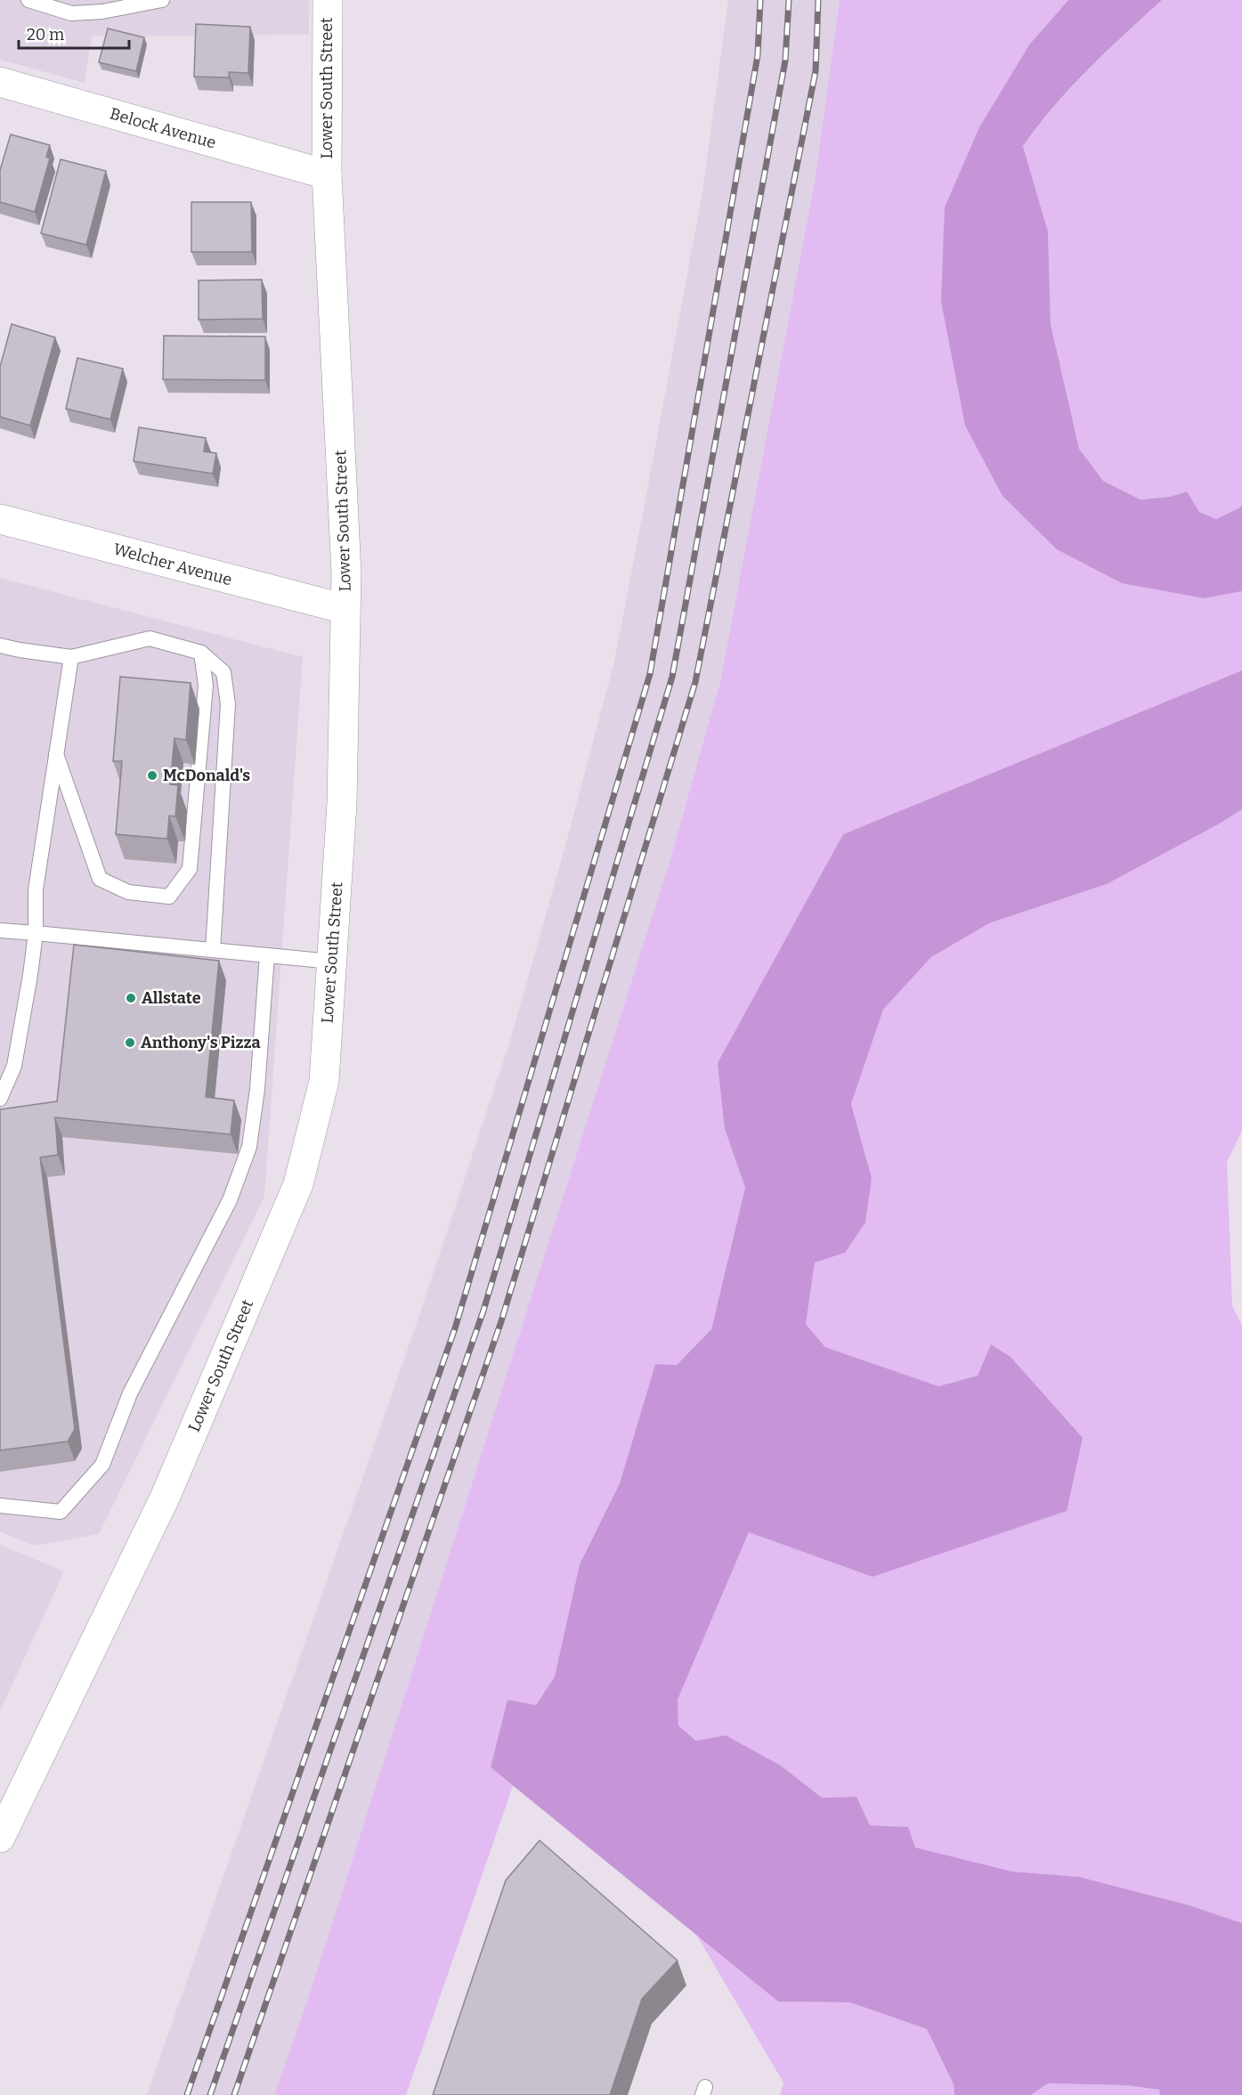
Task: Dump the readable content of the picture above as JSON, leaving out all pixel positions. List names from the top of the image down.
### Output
{
  "streets": {
    "street": ["Lower South Street", "Belock Avenue", "Welcher Avenue"]
  },
  "crossings": [
    ["Lower South Street", "Belock Avenue"],
    ["Lower South Street", "Welcher Avenue"]
  ],
  "places": ["McDonald's", "Allstate", "Anthony's Pizza"],
  "scale_bar": "20 m"
}
